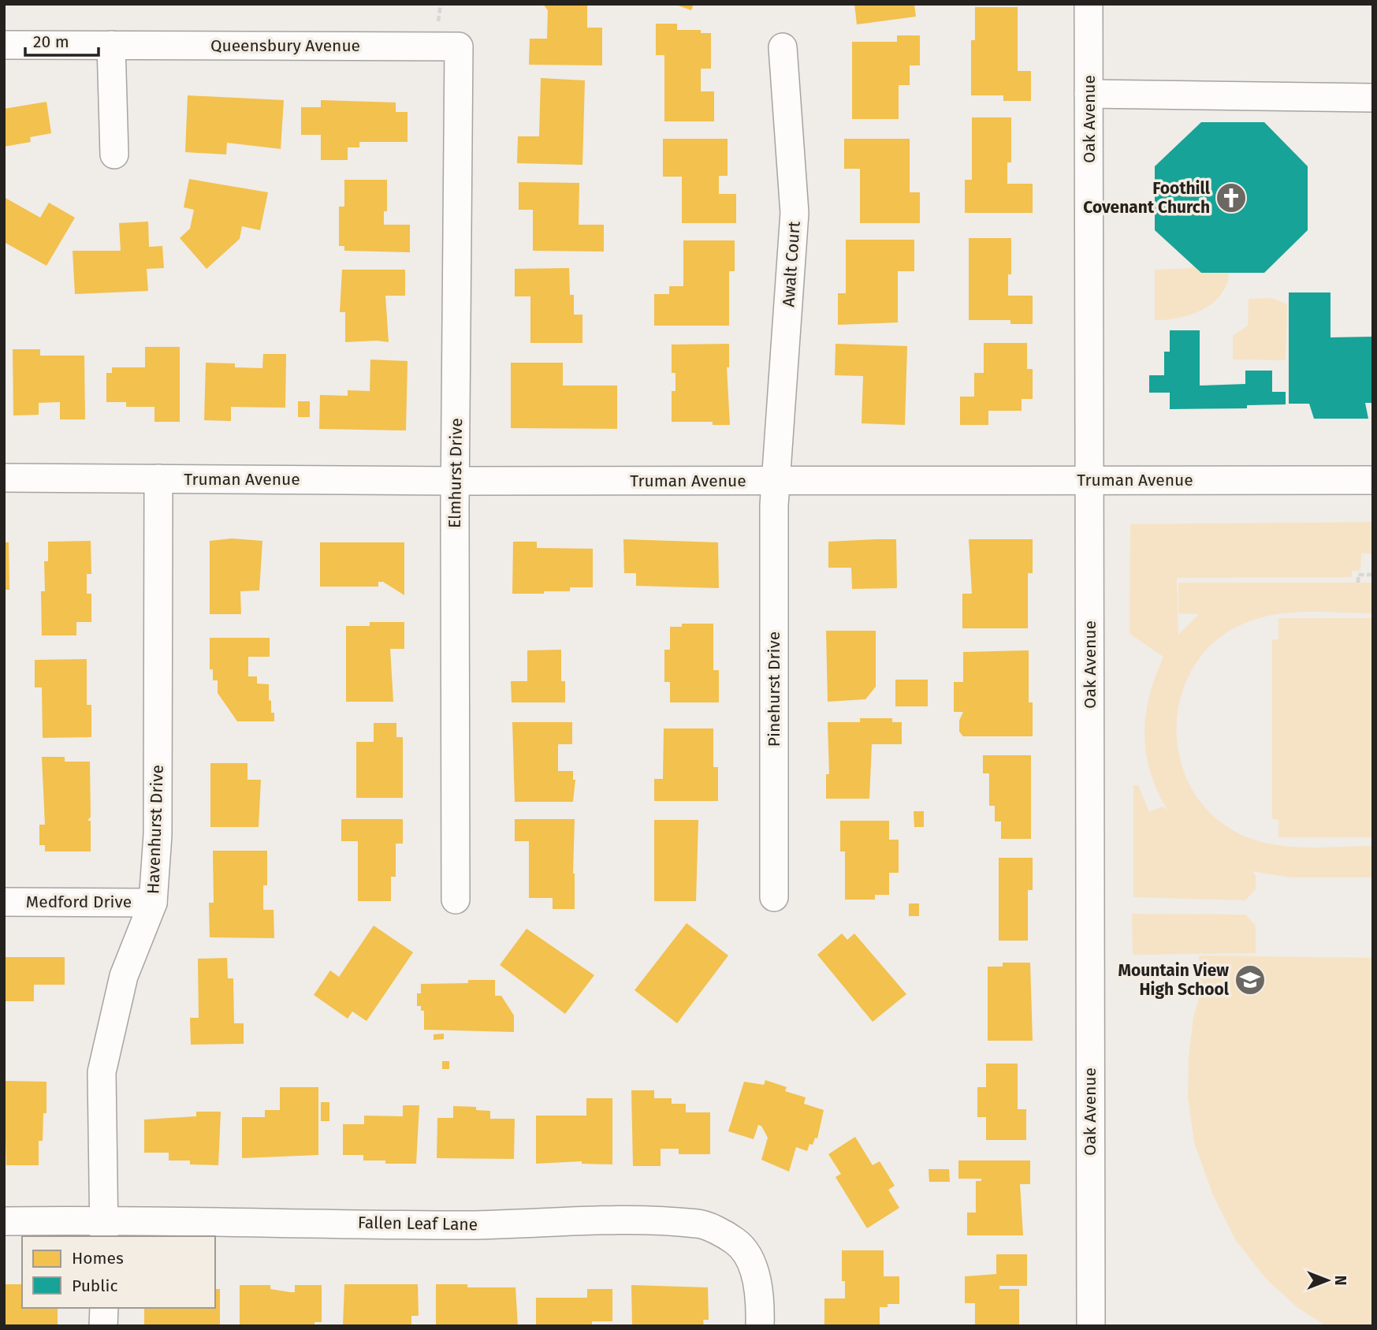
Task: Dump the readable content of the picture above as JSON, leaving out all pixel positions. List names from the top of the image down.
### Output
{
  "streets": {
    "street": [
      "Queensbury Avenue",
      "Oak Avenue",
      "Awalt Court",
      "Elmhurst Drive",
      "Truman Avenue",
      "Pinehurst Drive",
      "Havenhurst Drive",
      "Medford Drive",
      "Fallen Leaf Lane"
    ]
  },
  "crossings": [
    ["Queensbury Avenue", "Elmhurst Drive"],
    ["Oak Avenue", "Truman Avenue"],
    ["Awalt Court", "Truman Avenue"],
    ["Awalt Court", "Pinehurst Drive"],
    ["Elmhurst Drive", "Truman Avenue"],
    ["Truman Avenue", "Pinehurst Drive"],
    ["Truman Avenue", "Havenhurst Drive"],
    ["Havenhurst Drive", "Medford Drive"],
    ["Havenhurst Drive", "Fallen Leaf Lane"]
  ],
  "places": {
    "church": ["Foothill Covenant Church"],
    "school or university": ["Mountain View High School"]
  },
  "legend": ["Homes", "Public"],
  "scale_bar": "20 m",
  "north": "right"
}
